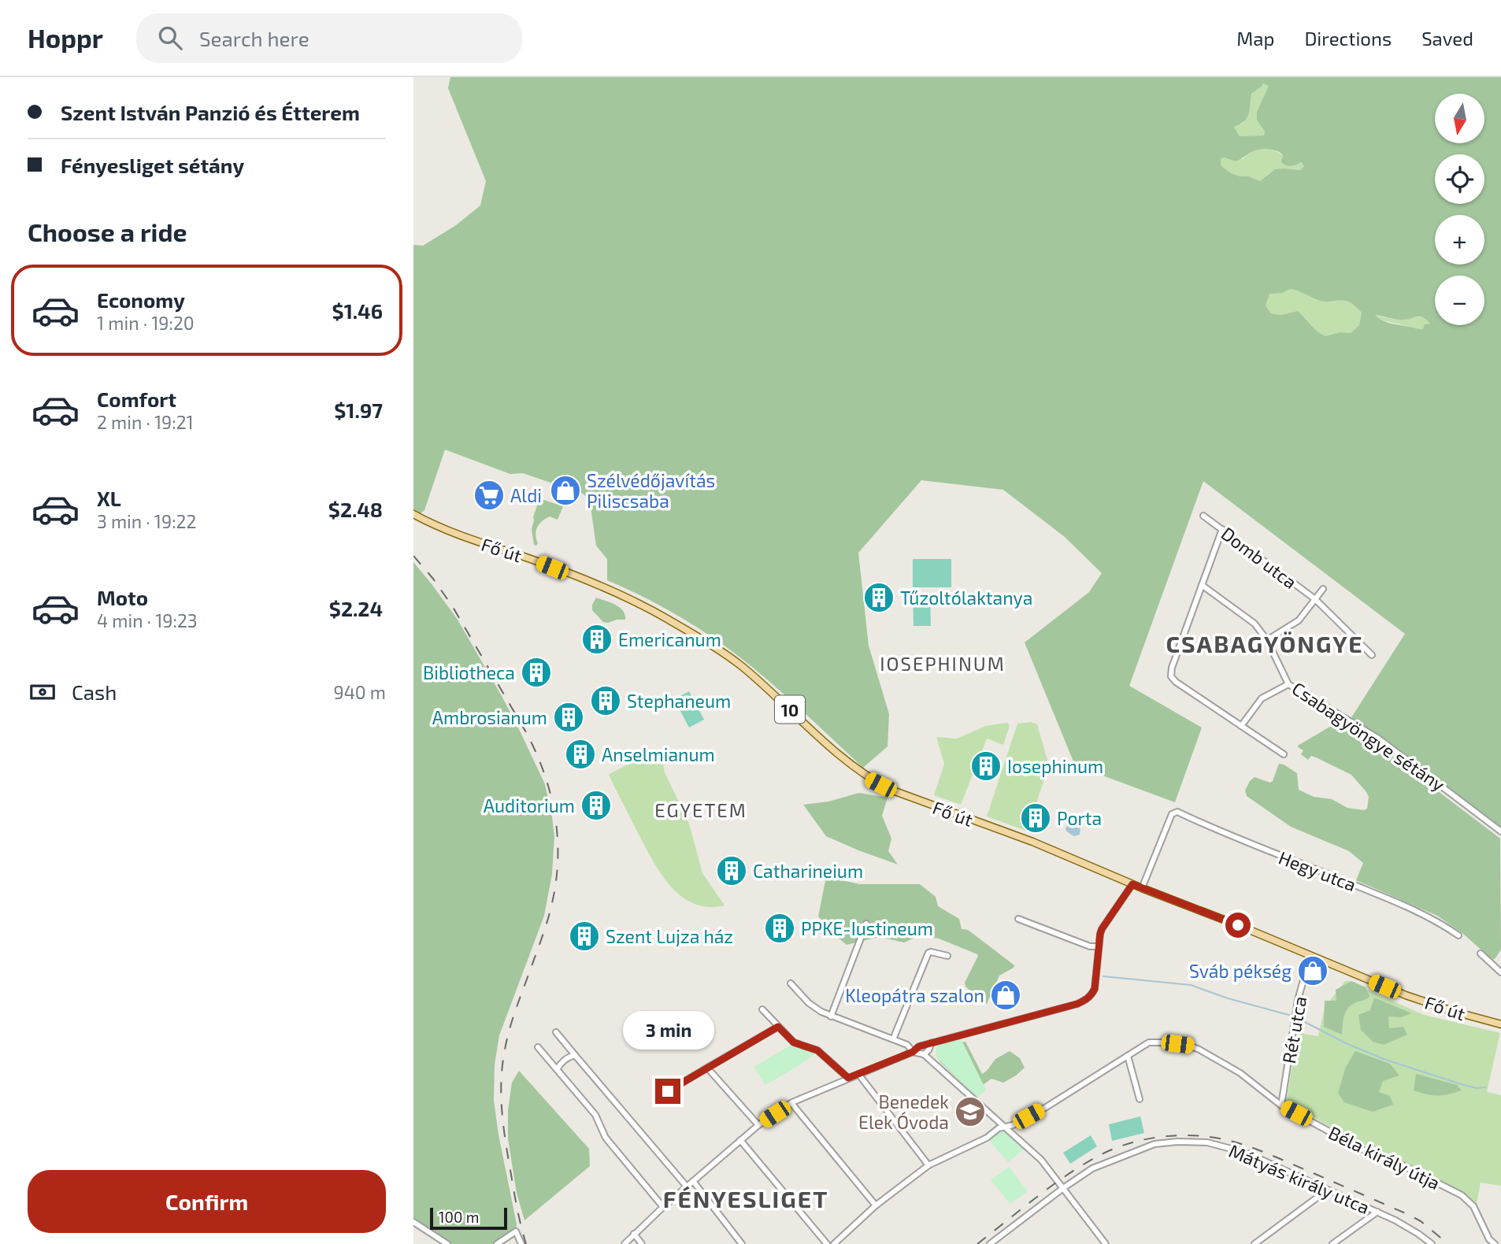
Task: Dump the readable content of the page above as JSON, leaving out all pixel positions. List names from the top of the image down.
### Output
{
  "streets": {
    "main road": ["Fő út", "10"],
    "street": [
      "Domb utca",
      "Csabagyöngye sétány",
      "Hegy utca",
      "Rét utca",
      "Béla király útja",
      "Mátyás király utca"
    ]
  },
  "crossings": [
    ["Fő út", "Hegy utca"],
    ["Fő út", "Rét utca"],
    ["Domb utca", "Csabagyöngye sétány"],
    ["Rét utca", "Béla király útja"]
  ],
  "districts": [
    "CSABAGYÖNGYE",
    "IOSEPHINUM",
    "EGYETEM",
    "FÉNYESLIGET"
  ],
  "places": {
    "shop": ["Szélvédőjavítás Piliscsaba", "Sváb pékség", "Kleopátra szalon"],
    "supermarket": ["Aldi"],
    "building": [
      "Tűzoltólaktanya",
      "Emericanum",
      "Bibliotheca",
      "Stephaneum",
      "Ambrosianum",
      "Anselmianum",
      "Iosephinum",
      "Auditorium",
      "Porta",
      "Catharineium",
      "PPKE-Iustineum",
      "Szent Lujza ház"
    ],
    "school or university": ["Benedek Elek Óvoda"]
  },
  "scale_bar": "100 m",
  "north": "bottom",
  "page": {
    "header": "Hoppr",
    "search": "Search here",
    "nav": ["Map", "Directions", "Saved"],
    "banner": ["Szent István Panzió és Étterem", "Fényesliget sétány"],
    "map_buttons": ["+", "−"],
    "heading": "Choose a ride",
    "list": [
      {
        "name": "Economy",
        "note": "1 min · 19:20",
        "value": "$1.46"
      },
      {
        "name": "Comfort",
        "note": "2 min · 19:21",
        "value": "$1.97"
      },
      {
        "name": "XL",
        "note": "3 min · 19:22",
        "value": "$2.48"
      },
      {
        "name": "Moto",
        "note": "4 min · 19:23",
        "value": "$2.24"
      }
    ],
    "pay": ["Cash", "940 m"],
    "bubble": "3 min",
    "buttons": "Confirm",
    "scale": "100 m"
  }
}
